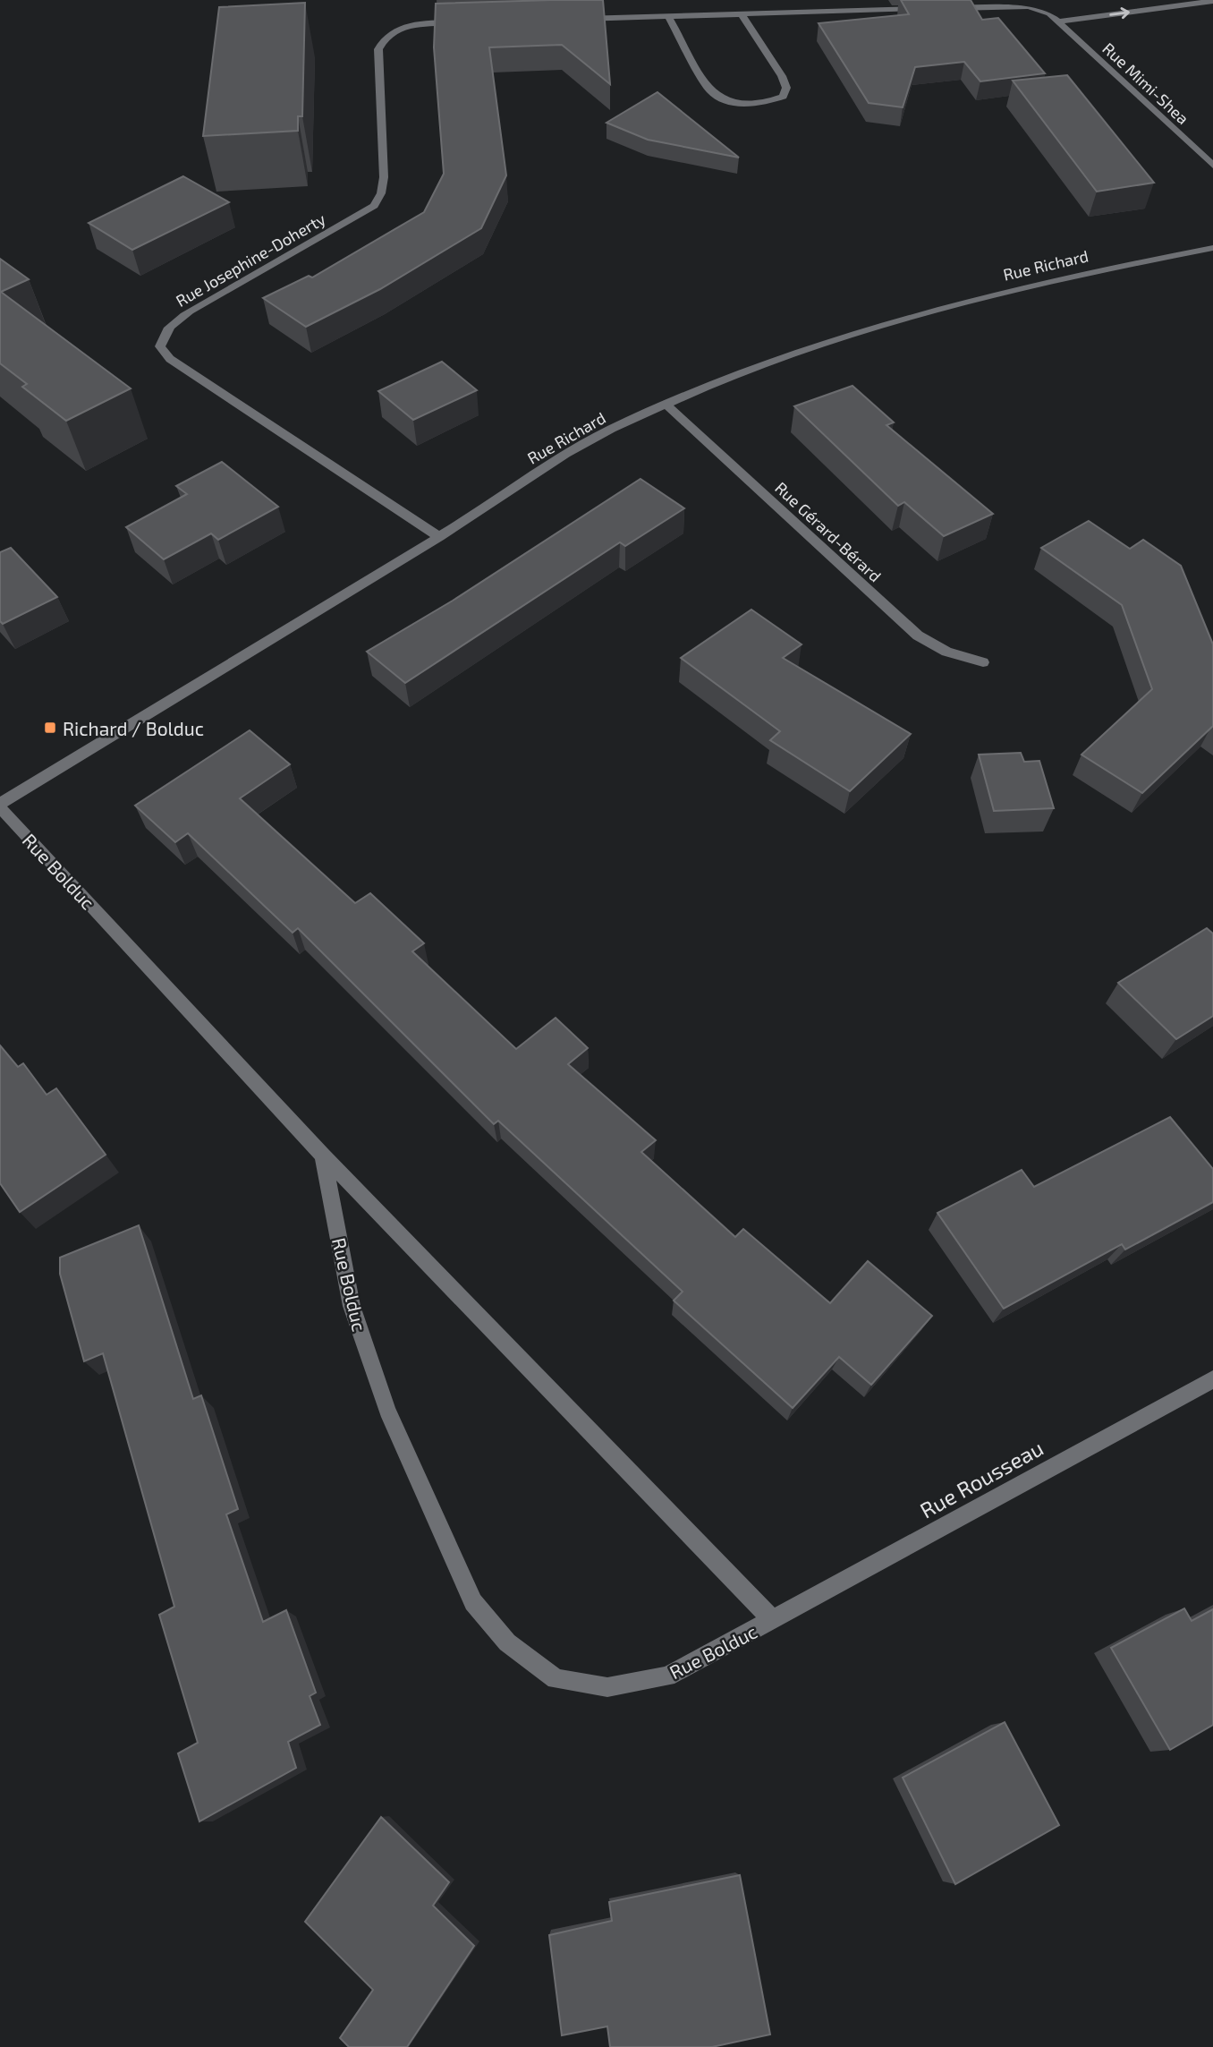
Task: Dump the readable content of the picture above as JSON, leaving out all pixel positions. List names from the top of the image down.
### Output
{
  "streets": {
    "street": [
      "Rue Mimi-Shea",
      "Rue Josephine-Doherty",
      "Rue Richard",
      "Rue Gérard-Bérard",
      "Rue Bolduc",
      "Rue Rousseau"
    ]
  },
  "crossings": [
    ["Rue Josephine-Doherty", "Rue Richard"],
    ["Rue Richard", "Rue Gérard-Bérard"],
    ["Rue Richard", "Rue Bolduc"],
    ["Rue Bolduc", "Rue Rousseau"]
  ],
  "places": {
    "transit": ["Richard / Bolduc"]
  }
}
